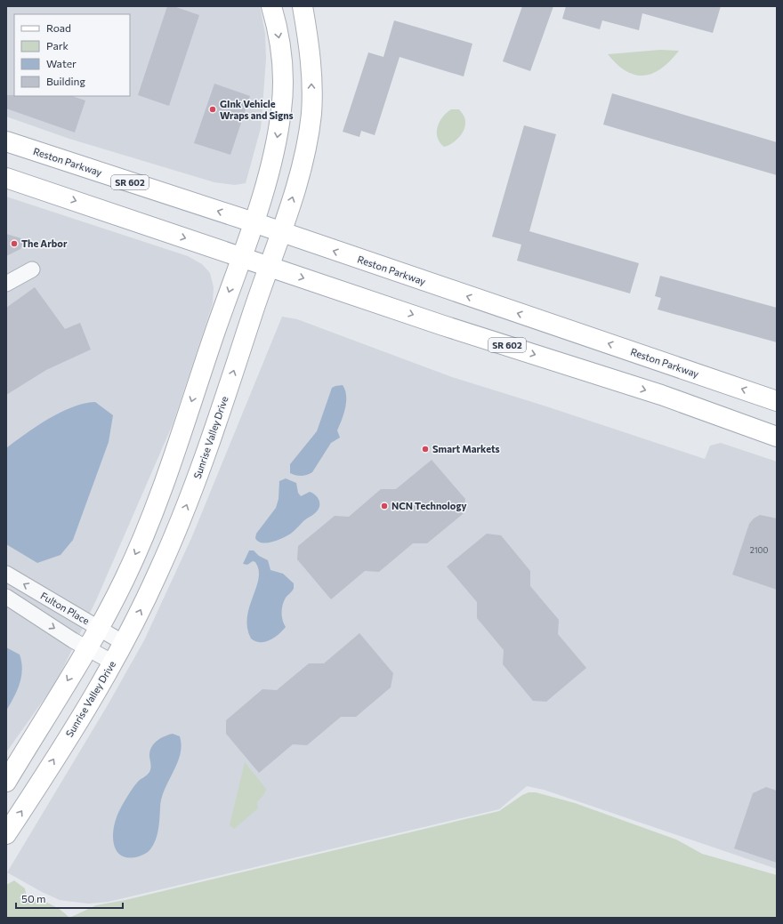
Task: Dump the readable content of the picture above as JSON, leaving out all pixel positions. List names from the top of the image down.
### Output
{
  "streets": {
    "main road": ["Reston Parkway", "SR 602", "Sunrise Valley Drive"],
    "street": ["Fulton Place"]
  },
  "crossings": [
    ["Reston Parkway", "Sunrise Valley Drive"],
    ["SR 602", "Sunrise Valley Drive"],
    ["Sunrise Valley Drive", "Fulton Place"]
  ],
  "places": [
    "GInk Vehicle Wraps and Signs",
    "The Arbor",
    "Smart Markets",
    "NCN Technology"
  ],
  "house_numbers": ["2100"],
  "legend": [
    "Road",
    "Park",
    "Water",
    "Building"
  ],
  "scale_bar": "50 m"
}
